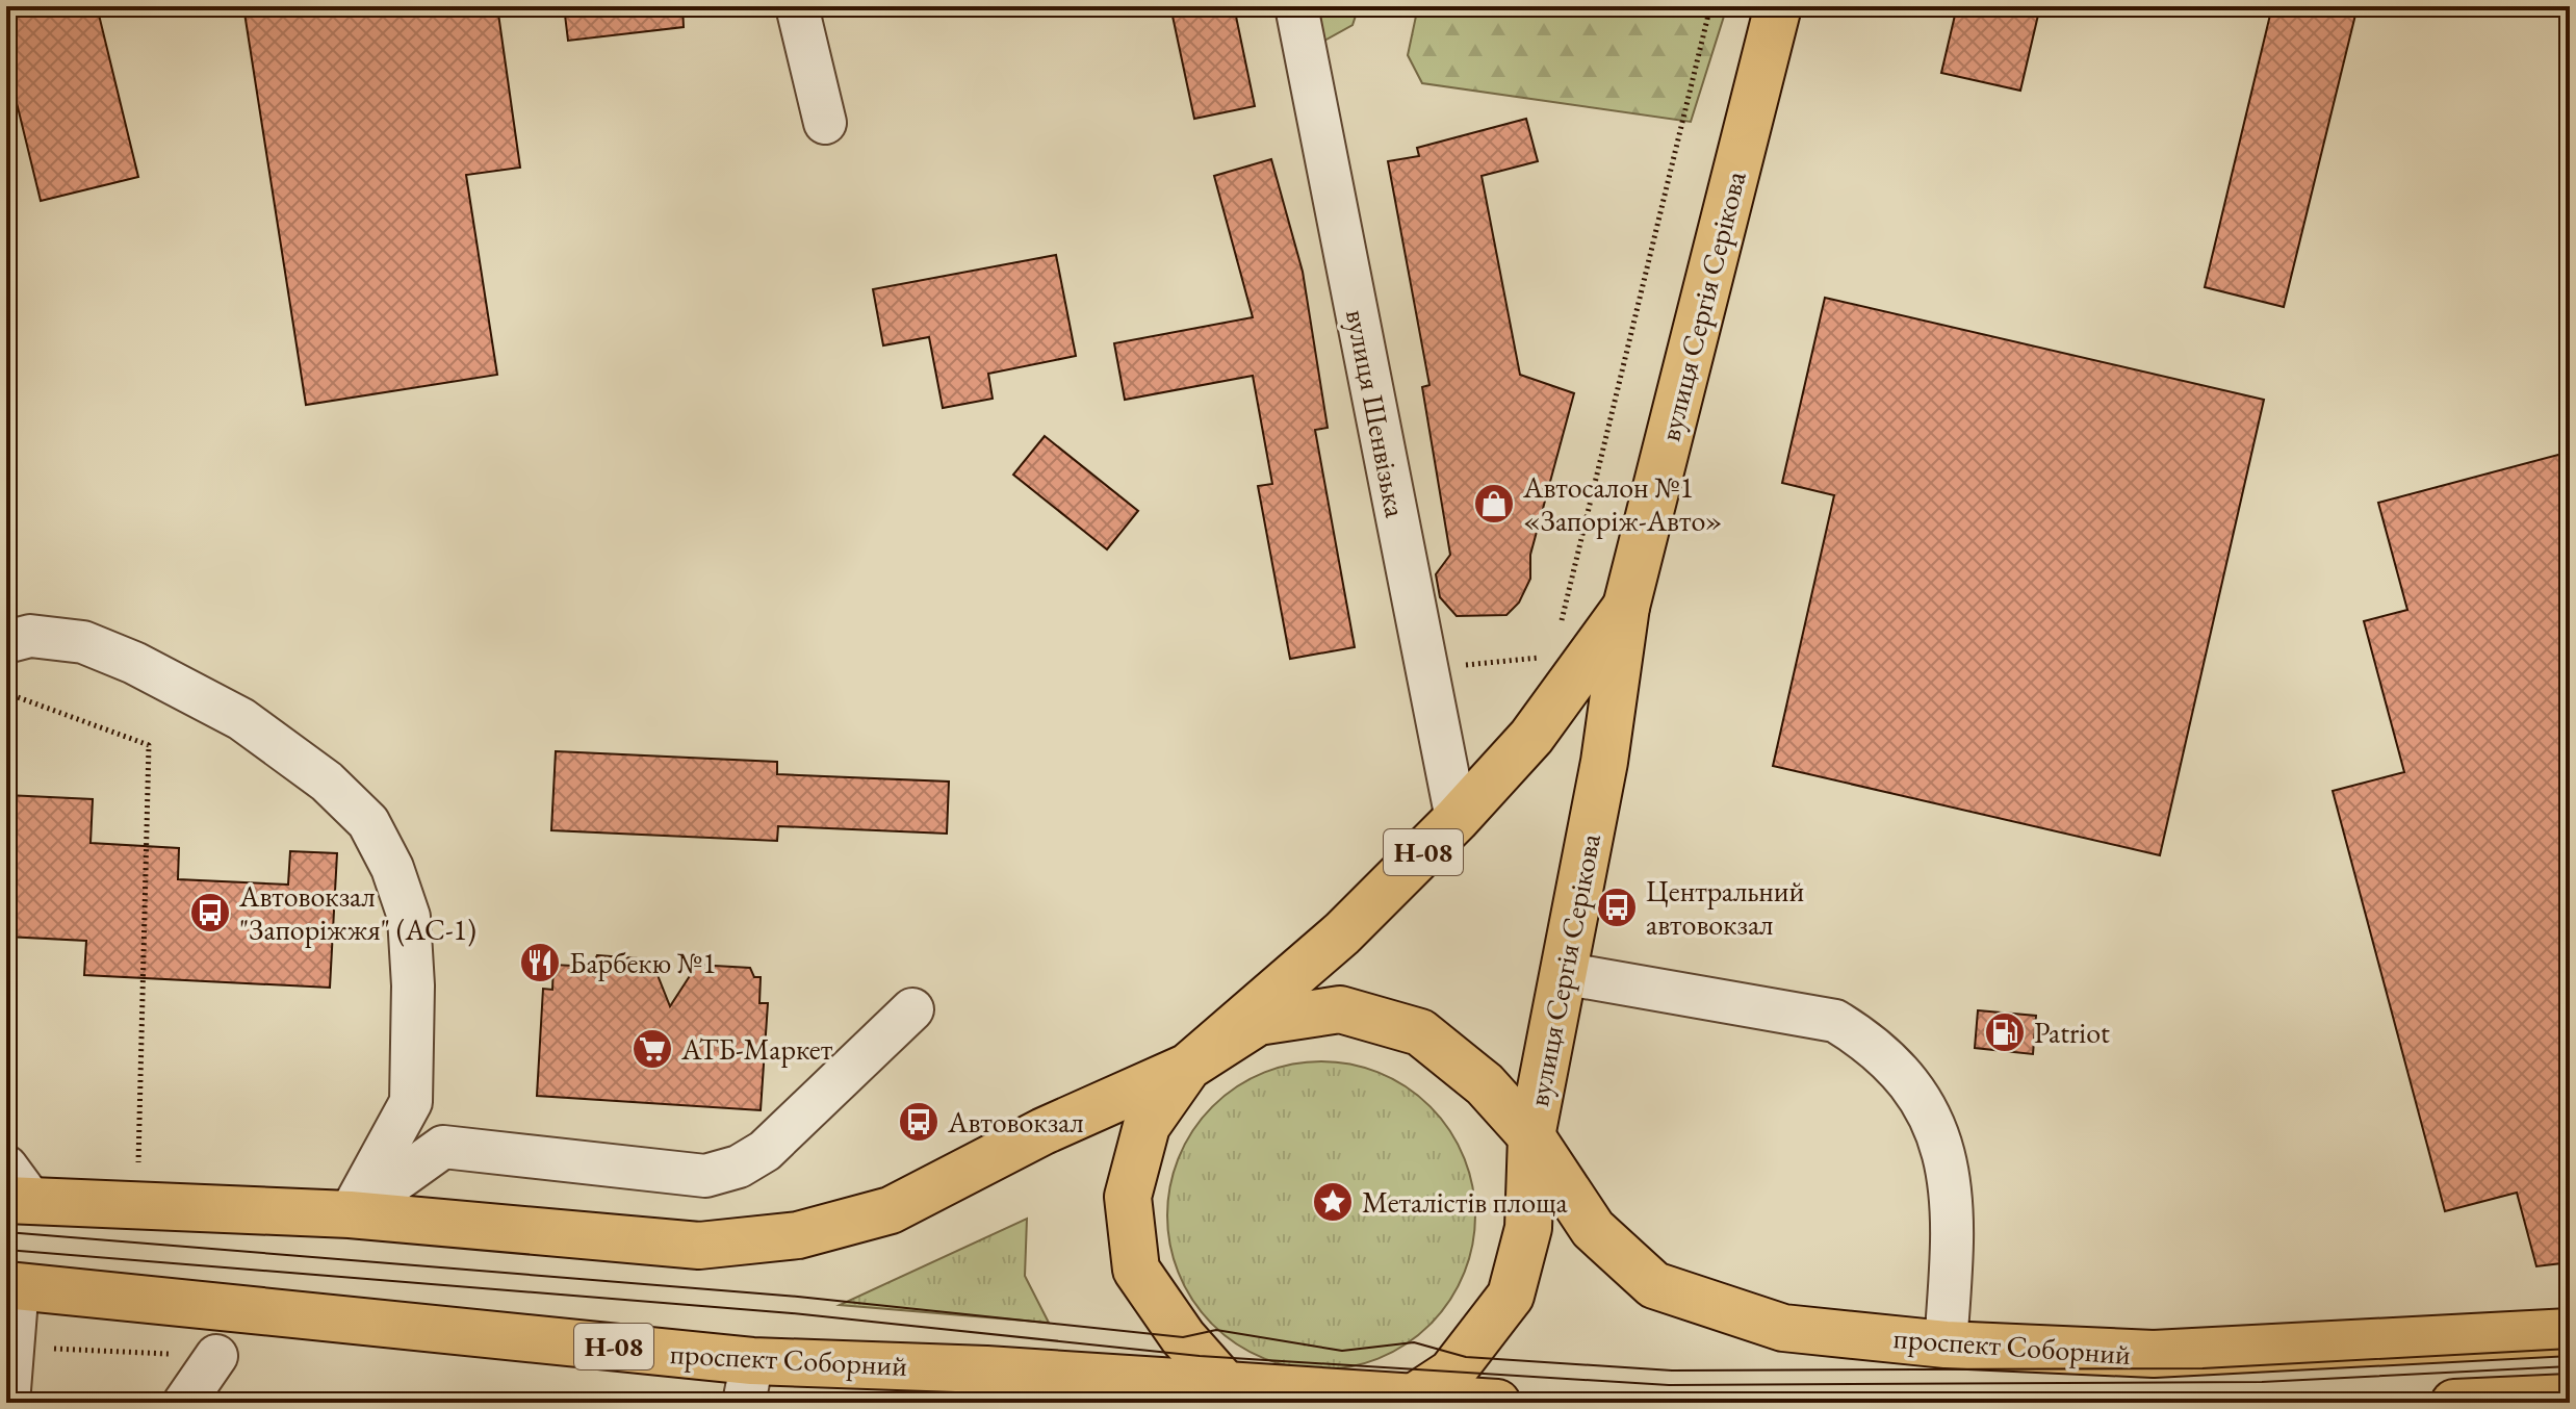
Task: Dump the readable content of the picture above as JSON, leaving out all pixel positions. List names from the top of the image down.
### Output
{
  "streets": {
    "main road": ["вулиця Сергія Серікова", "Н-08", "проспект Соборний"],
    "street": ["вулиця Шенвізька"]
  },
  "crossings": [
    ["вулиця Сергія Серікова", "вулиця Шенвізька"],
    ["вулиця Сергія Серікова", "Н-08"],
    ["вулиця Сергія Серікова", "проспект Соборний"],
    ["Н-08", "проспект Соборний"]
  ],
  "places": {
    "shop": ["Автосалон №1 «Запоріж-Авто»"],
    "bus stop": ["Центральний автовокзал", "Автовокзал \"Запоріжжя\" (АС-1)", "Автовокзал"],
    "restaurant": ["Барбекю №1"],
    "fuel station": ["Patriot"],
    "supermarket": ["АТБ-Маркет"],
    "place": ["Металістів площа"]
  }
}
